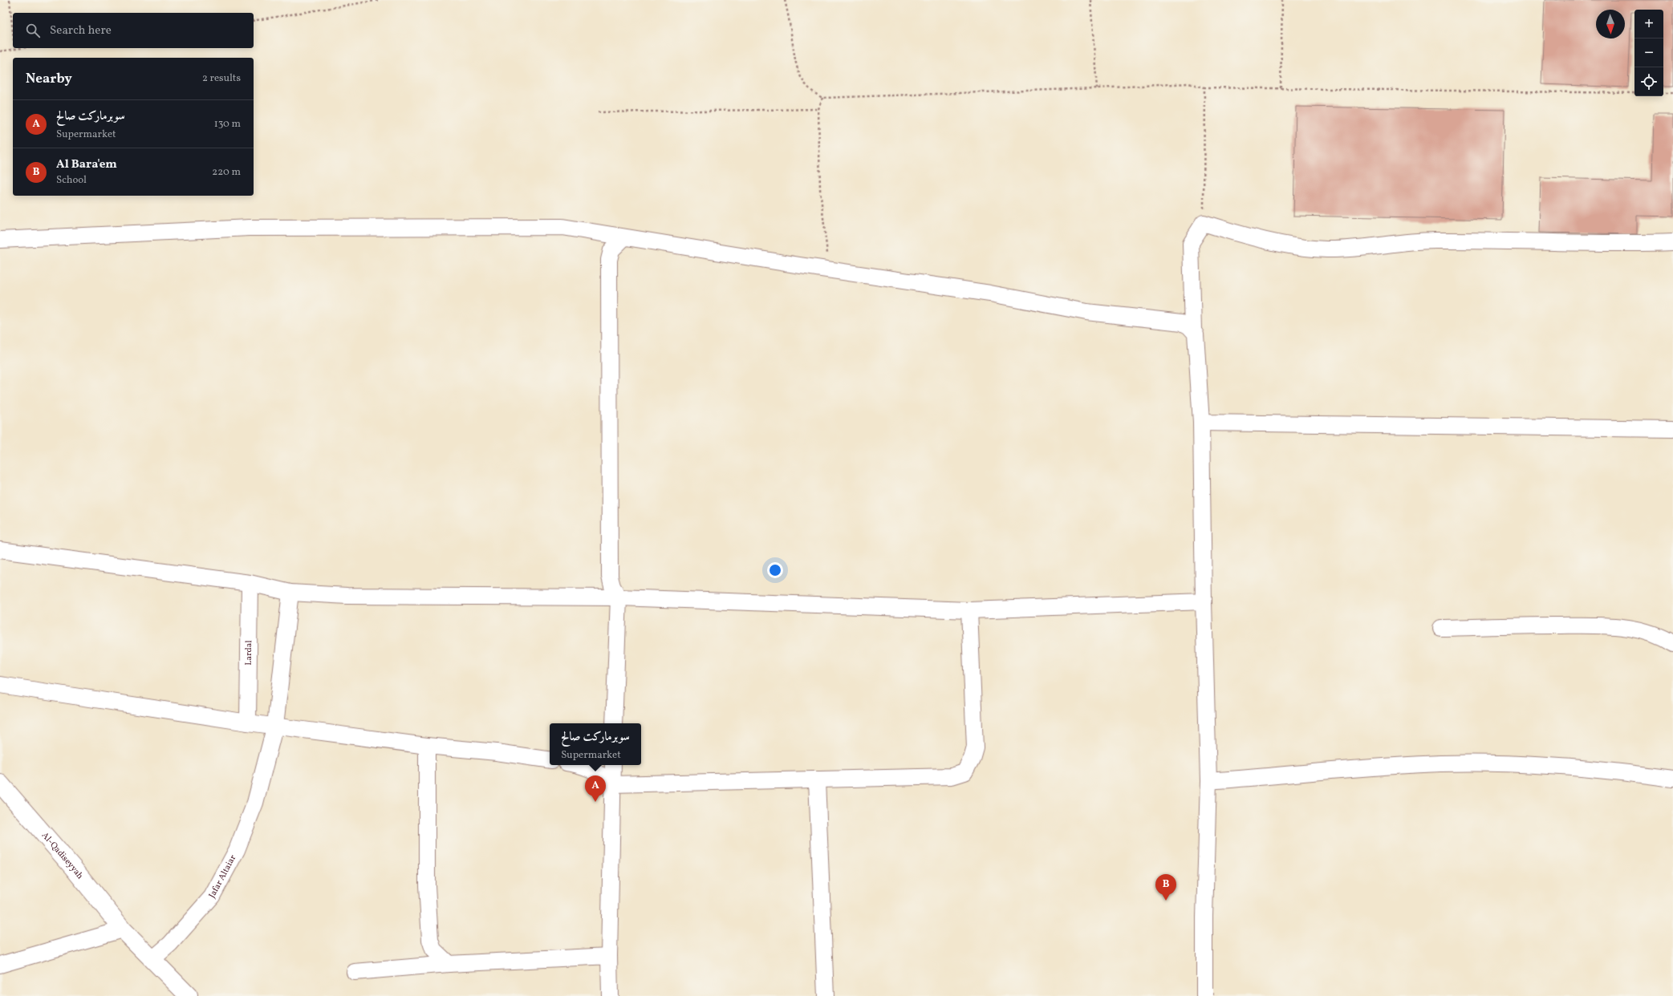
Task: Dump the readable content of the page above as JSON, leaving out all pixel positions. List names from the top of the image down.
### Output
{
  "streets": {
    "street": ["Lardal", "Al-Qadiseyyah", "Jafar Altaiar"]
  },
  "crossings": [
    ["Al-Qadiseyyah", "Jafar Altaiar"]
  ],
  "north": "bottom",
  "page": {
    "map_buttons": ["+", "−"],
    "search": "Search here",
    "heading": ["Nearby", "2 results"],
    "list": [
      {
        "mark": "A",
        "name": "سوبرماركت صالح",
        "note": "Supermarket",
        "value": "130 m"
      },
      {
        "mark": "B",
        "name": "Al Bara'em",
        "note": "School",
        "value": "220 m"
      }
    ],
    "popup": ["سوبرماركت صالح", "Supermarket"],
    "pins": ["A", "B"]
  }
}
